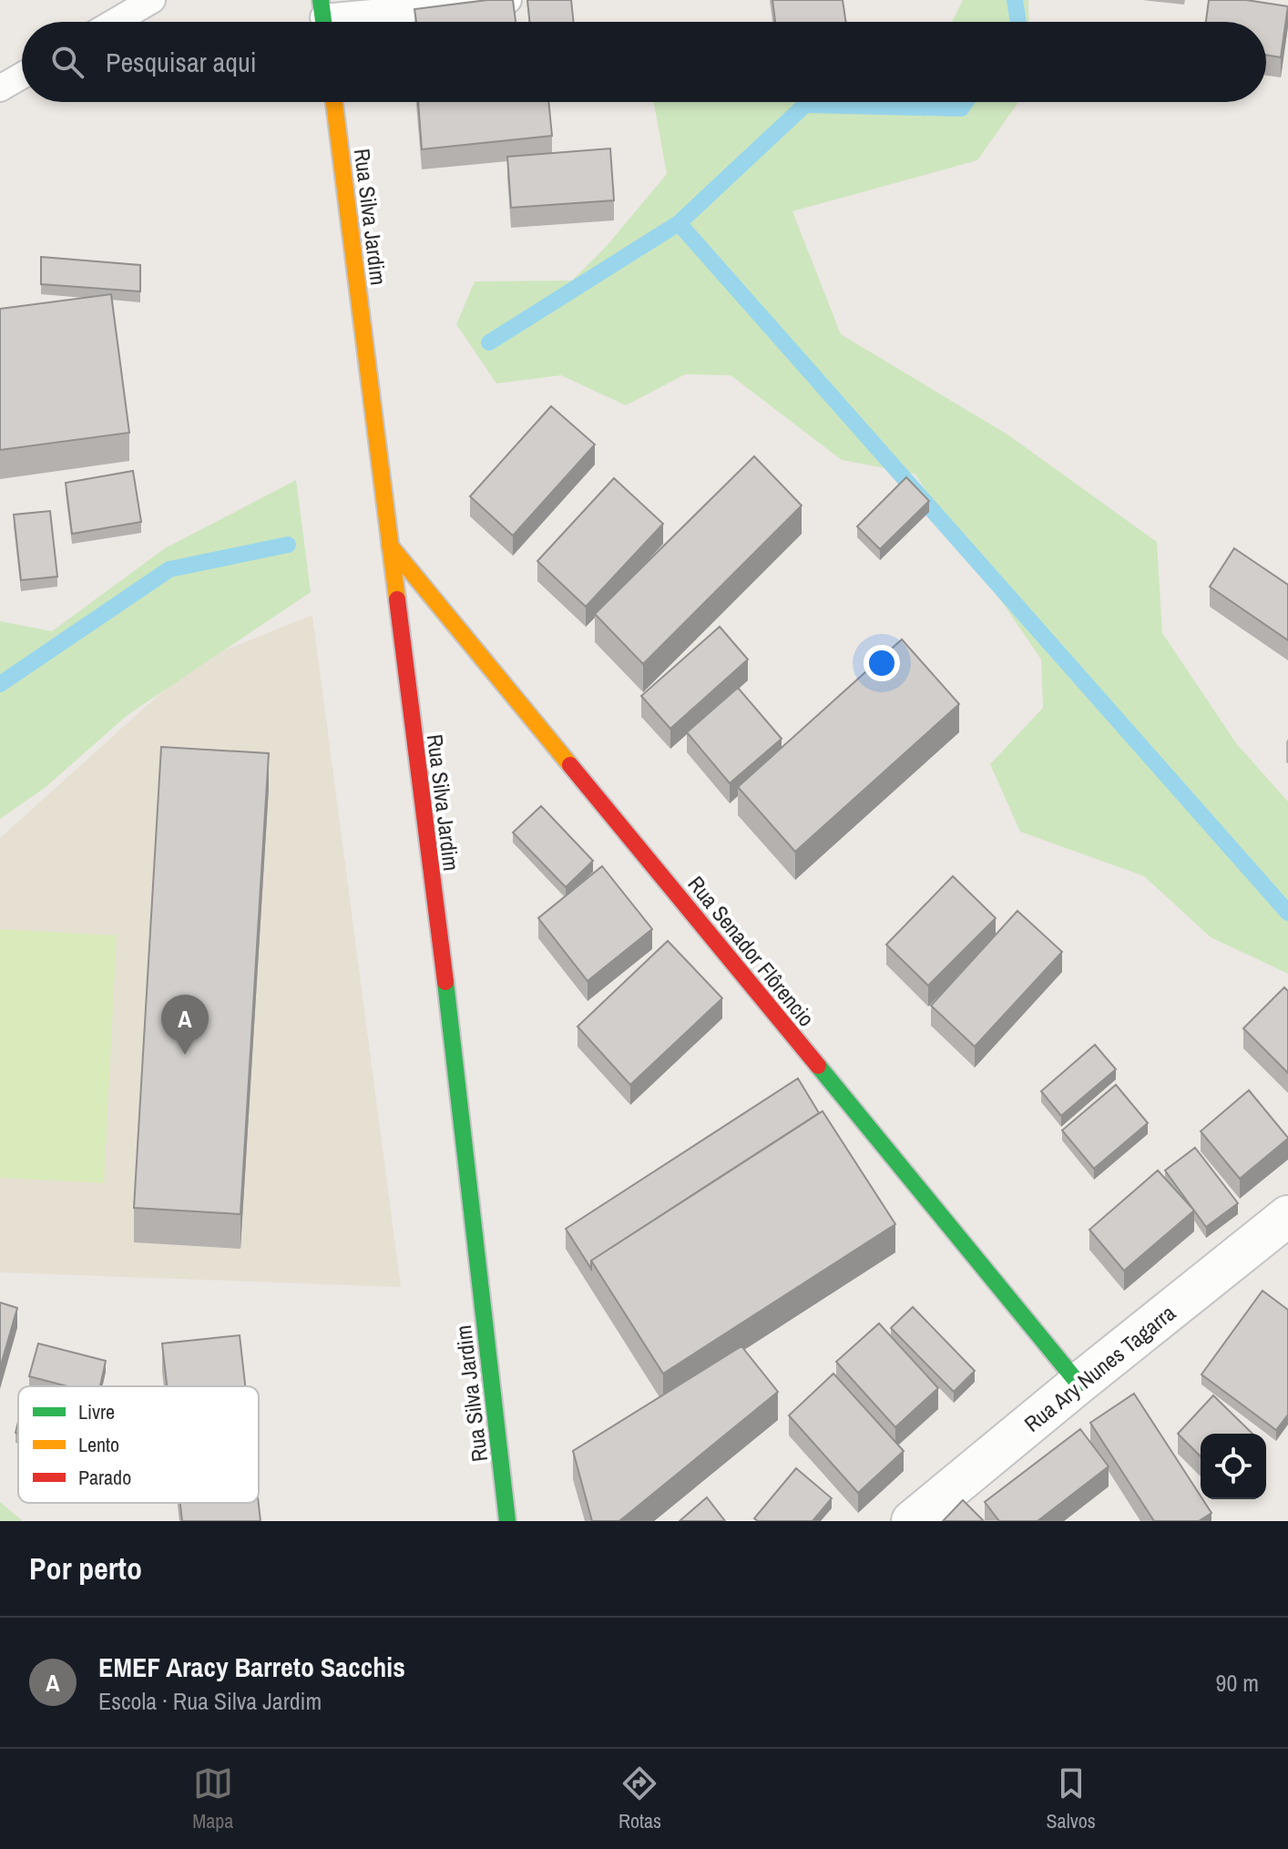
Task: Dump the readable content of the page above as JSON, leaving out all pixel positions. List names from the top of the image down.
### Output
{
  "streets": {
    "street": ["Rua Silva Jardim", "Rua Senador Flôrencio", "Rua Ary Nunes Tagarra"]
  },
  "crossings": [
    ["Rua Silva Jardim", "Rua Senador Flôrencio"],
    ["Rua Senador Flôrencio", "Rua Ary Nunes Tagarra"]
  ],
  "legend": ["Livre", "Lento", "Parado"],
  "page": {
    "search": "Pesquisar aqui",
    "pins": "A",
    "heading": "Por perto",
    "list": [
      {
        "mark": "A",
        "name": "EMEF Aracy Barreto Sacchis",
        "note": "Escola · Rua Silva Jardim",
        "value": "90 m"
      }
    ],
    "nav": ["Mapa", "Rotas", "Salvos"]
  }
}
